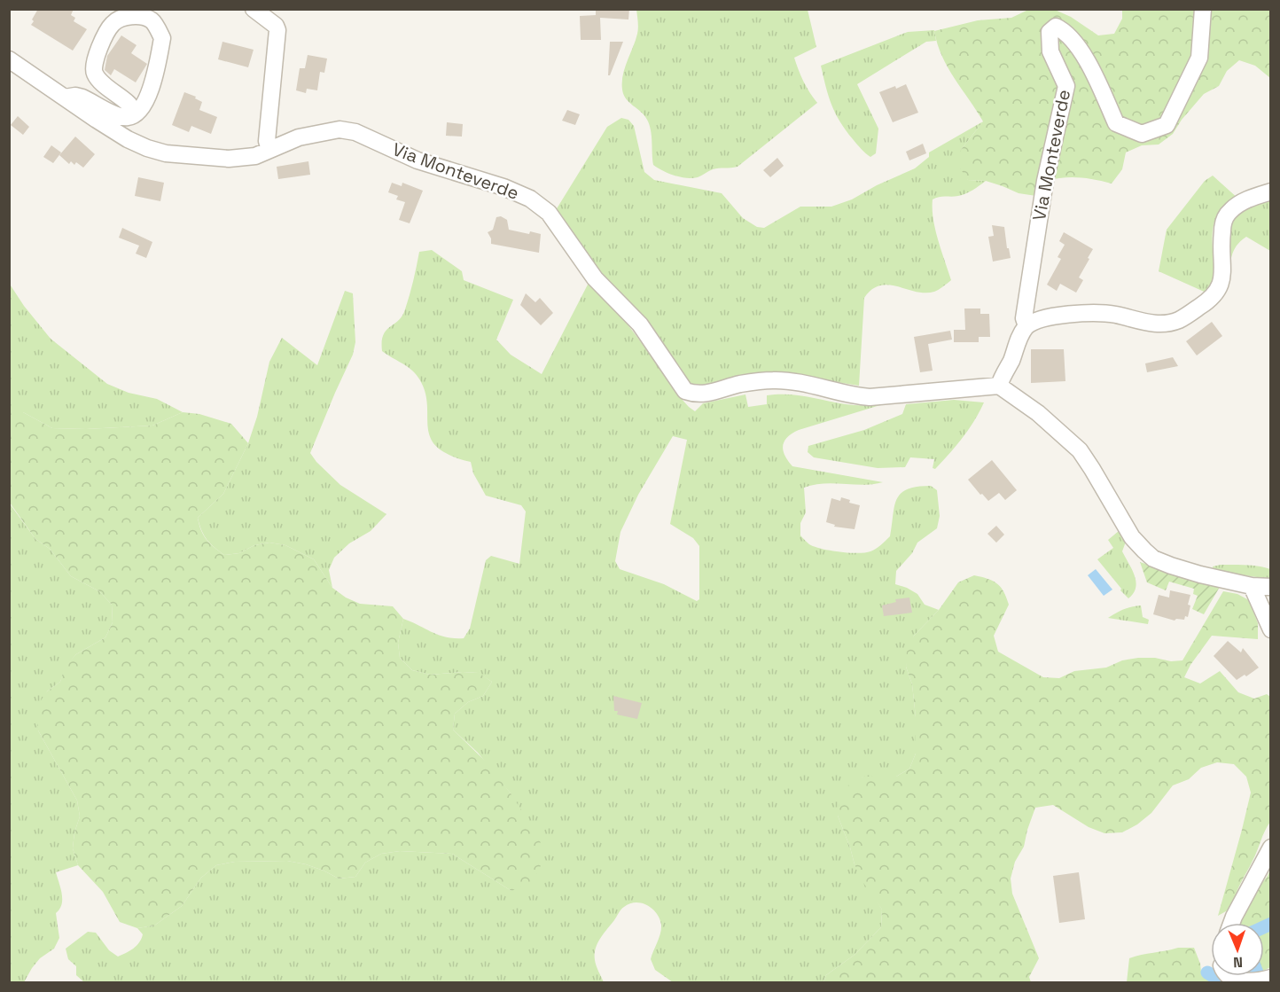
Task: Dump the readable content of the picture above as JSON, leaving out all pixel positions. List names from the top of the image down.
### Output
{
  "streets": {
    "street": ["Via Monteverde"]
  },
  "north": "bottom"
}
